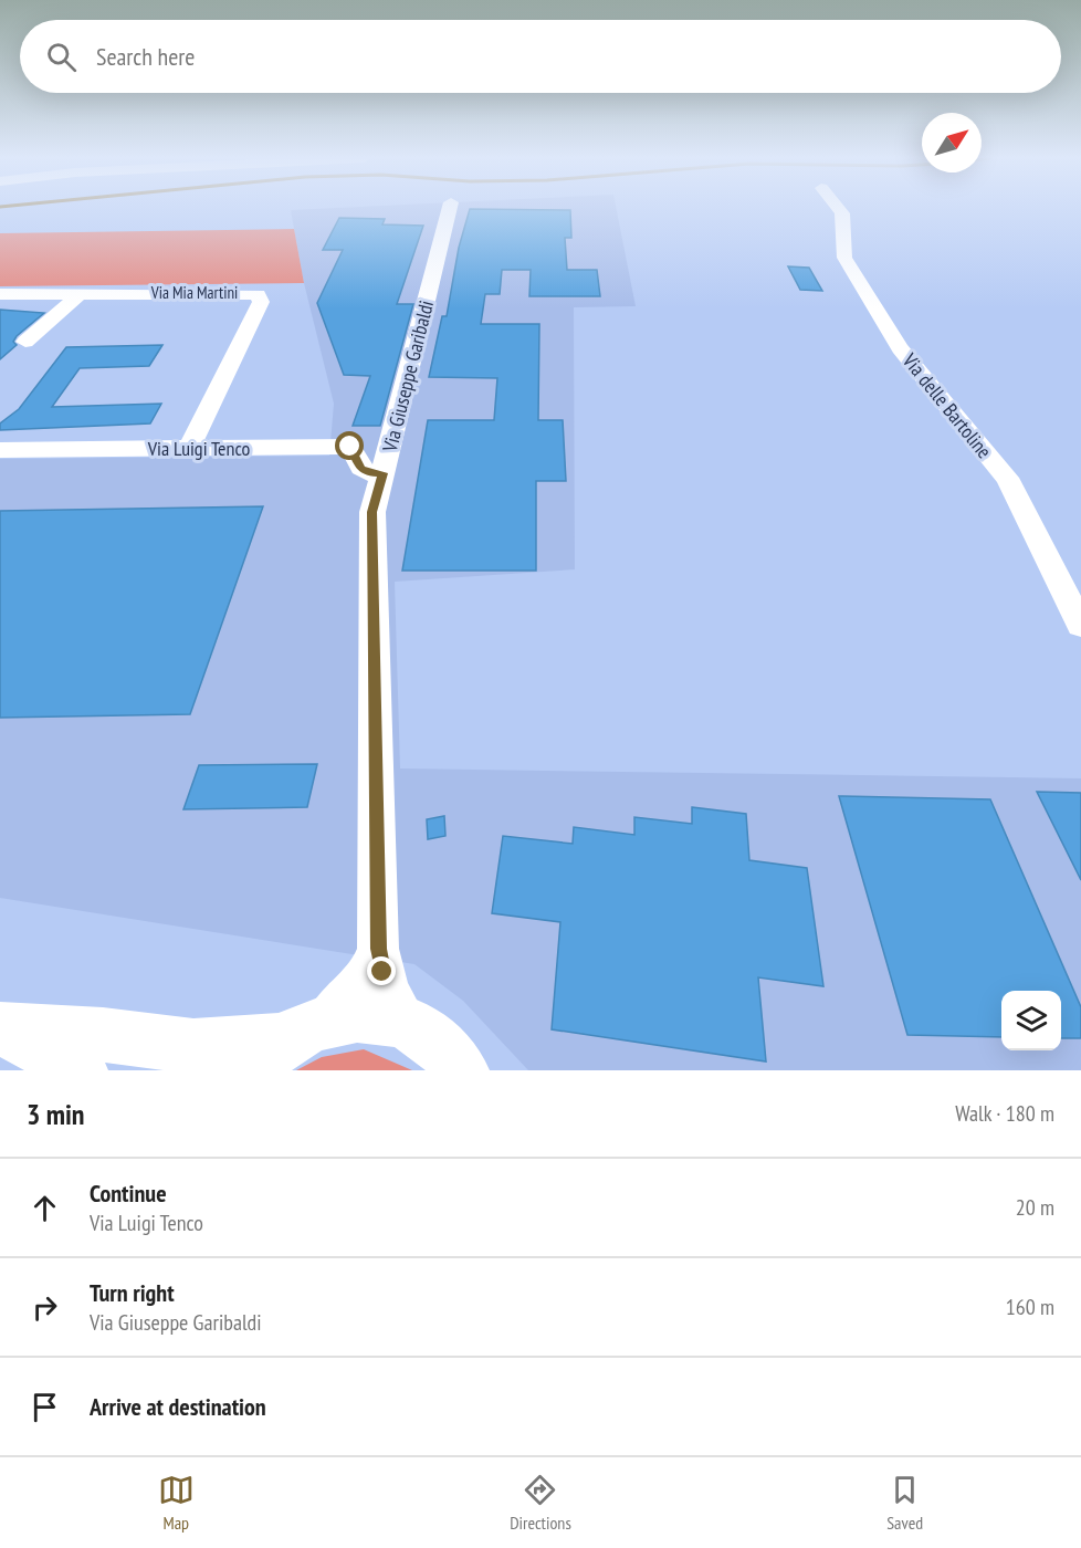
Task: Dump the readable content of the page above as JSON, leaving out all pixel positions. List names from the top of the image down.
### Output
{
  "streets": {
    "street": [
      "Via Mia Martini",
      "Via Giuseppe Garibaldi",
      "Via delle Bartoline",
      "Via Luigi Tenco"
    ]
  },
  "crossings": [
    ["Via Mia Martini", "Via Luigi Tenco"],
    ["Via Giuseppe Garibaldi", "Via Luigi Tenco"]
  ],
  "north": "top right",
  "page": {
    "search": "Search here",
    "heading": ["3 min", "Walk · 180 m"],
    "list": [
      ["Continue", "Via Luigi Tenco", "20 m"],
      ["Turn right", "Via Giuseppe Garibaldi", "160 m"],
      "Arrive at destination"
    ],
    "nav": ["Map", "Directions", "Saved"]
  }
}
